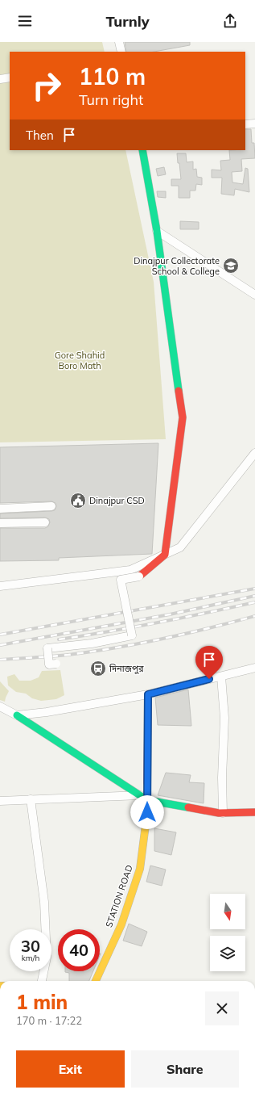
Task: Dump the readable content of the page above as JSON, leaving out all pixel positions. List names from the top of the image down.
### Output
{
  "streets": {
    "main road": ["STATION ROAD"]
  },
  "parks": ["Gore Shahid Boro Math"],
  "places": {
    "school or university": ["Dinajpur Collectorate School & College"],
    "public building": ["Dinajpur CSD"],
    "station": ["দিনাজপুর"]
  },
  "north": "bottom",
  "page": {
    "header": "Turnly",
    "turn": ["110 m", "Turn right"],
    "then": "Then",
    "speed": "30 km/h",
    "limit": "40",
    "heading": ["1 min", "170 m · 17:22"],
    "buttons": ["Exit", "Share"]
  }
}
